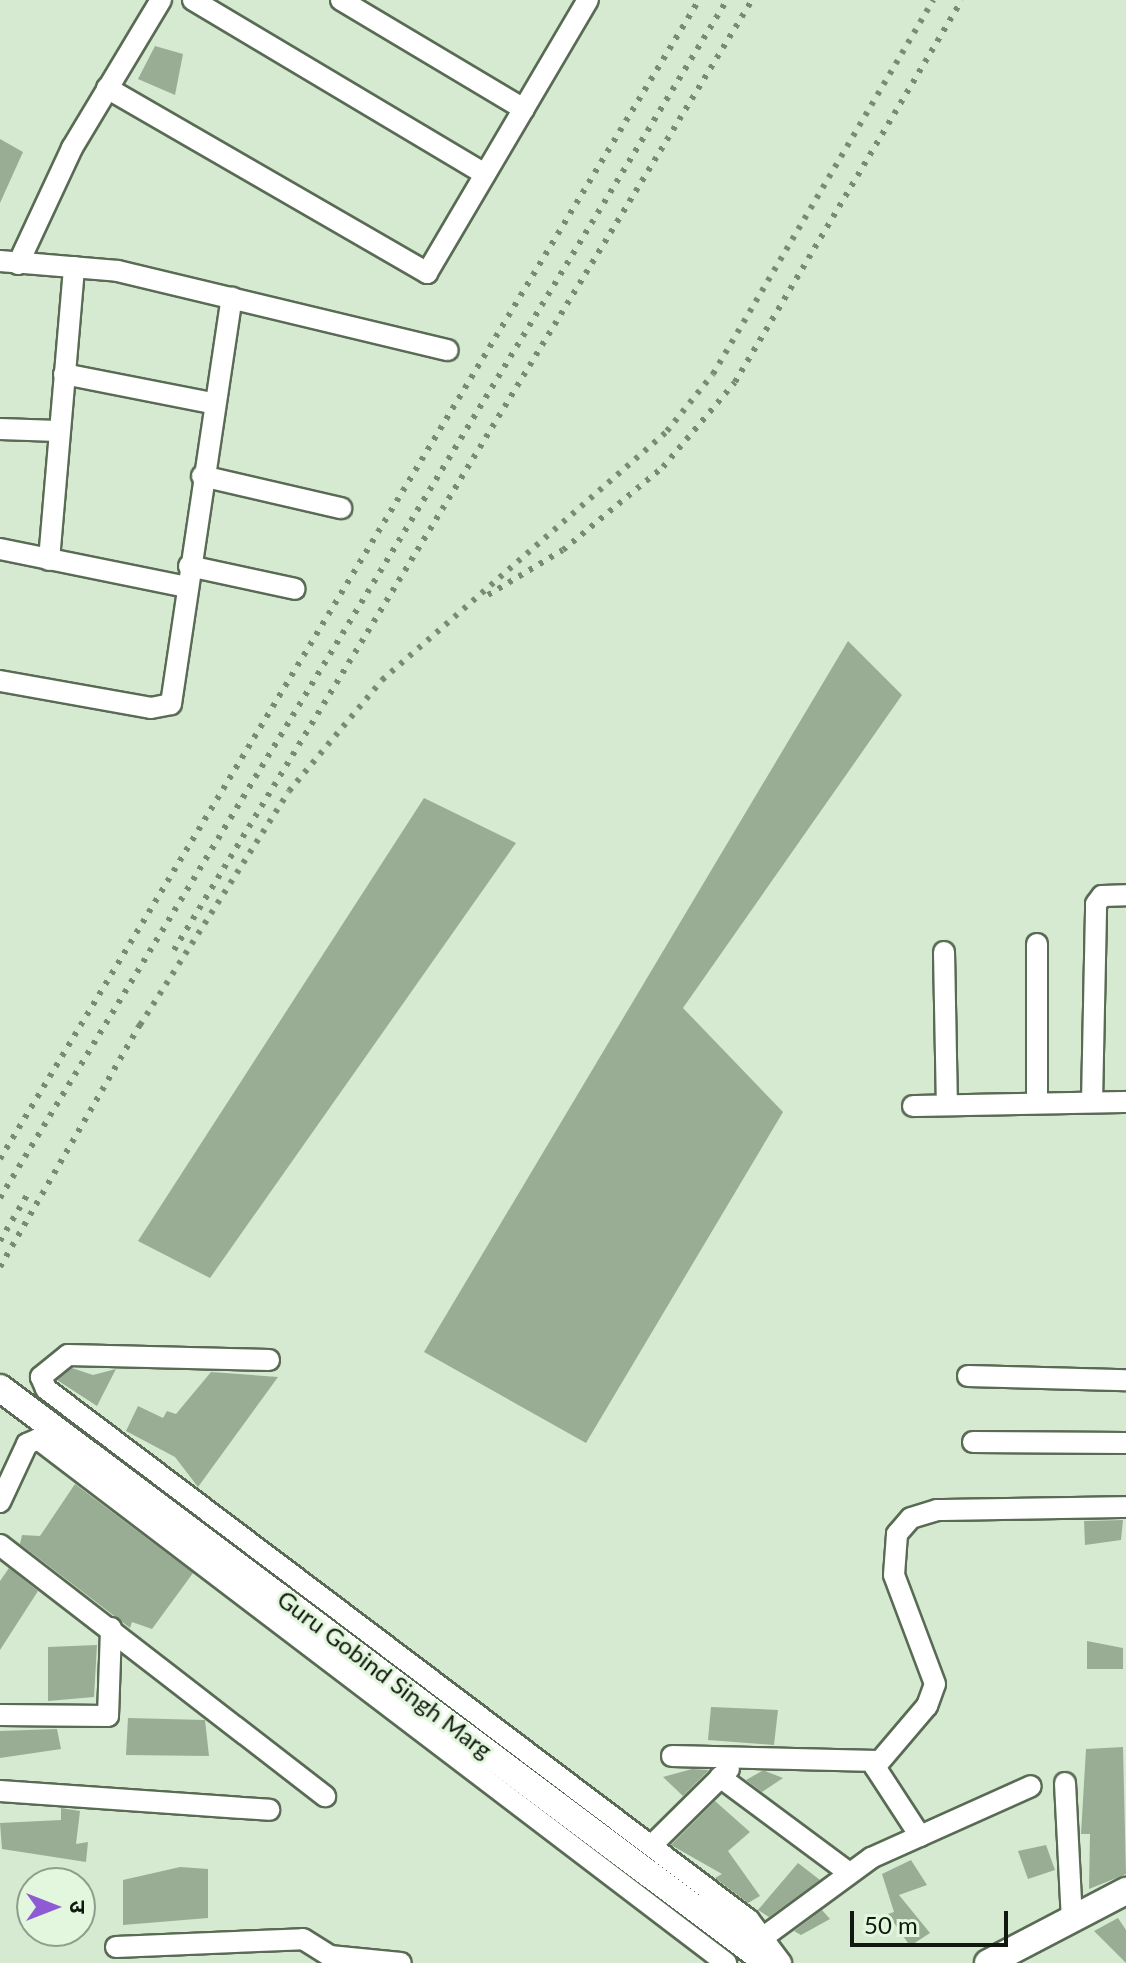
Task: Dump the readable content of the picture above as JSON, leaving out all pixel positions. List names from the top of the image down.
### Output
{
  "streets": {
    "street": ["Guru Gobind Singh Marg"]
  },
  "scale_bar": "50 m",
  "north": "right"
}
